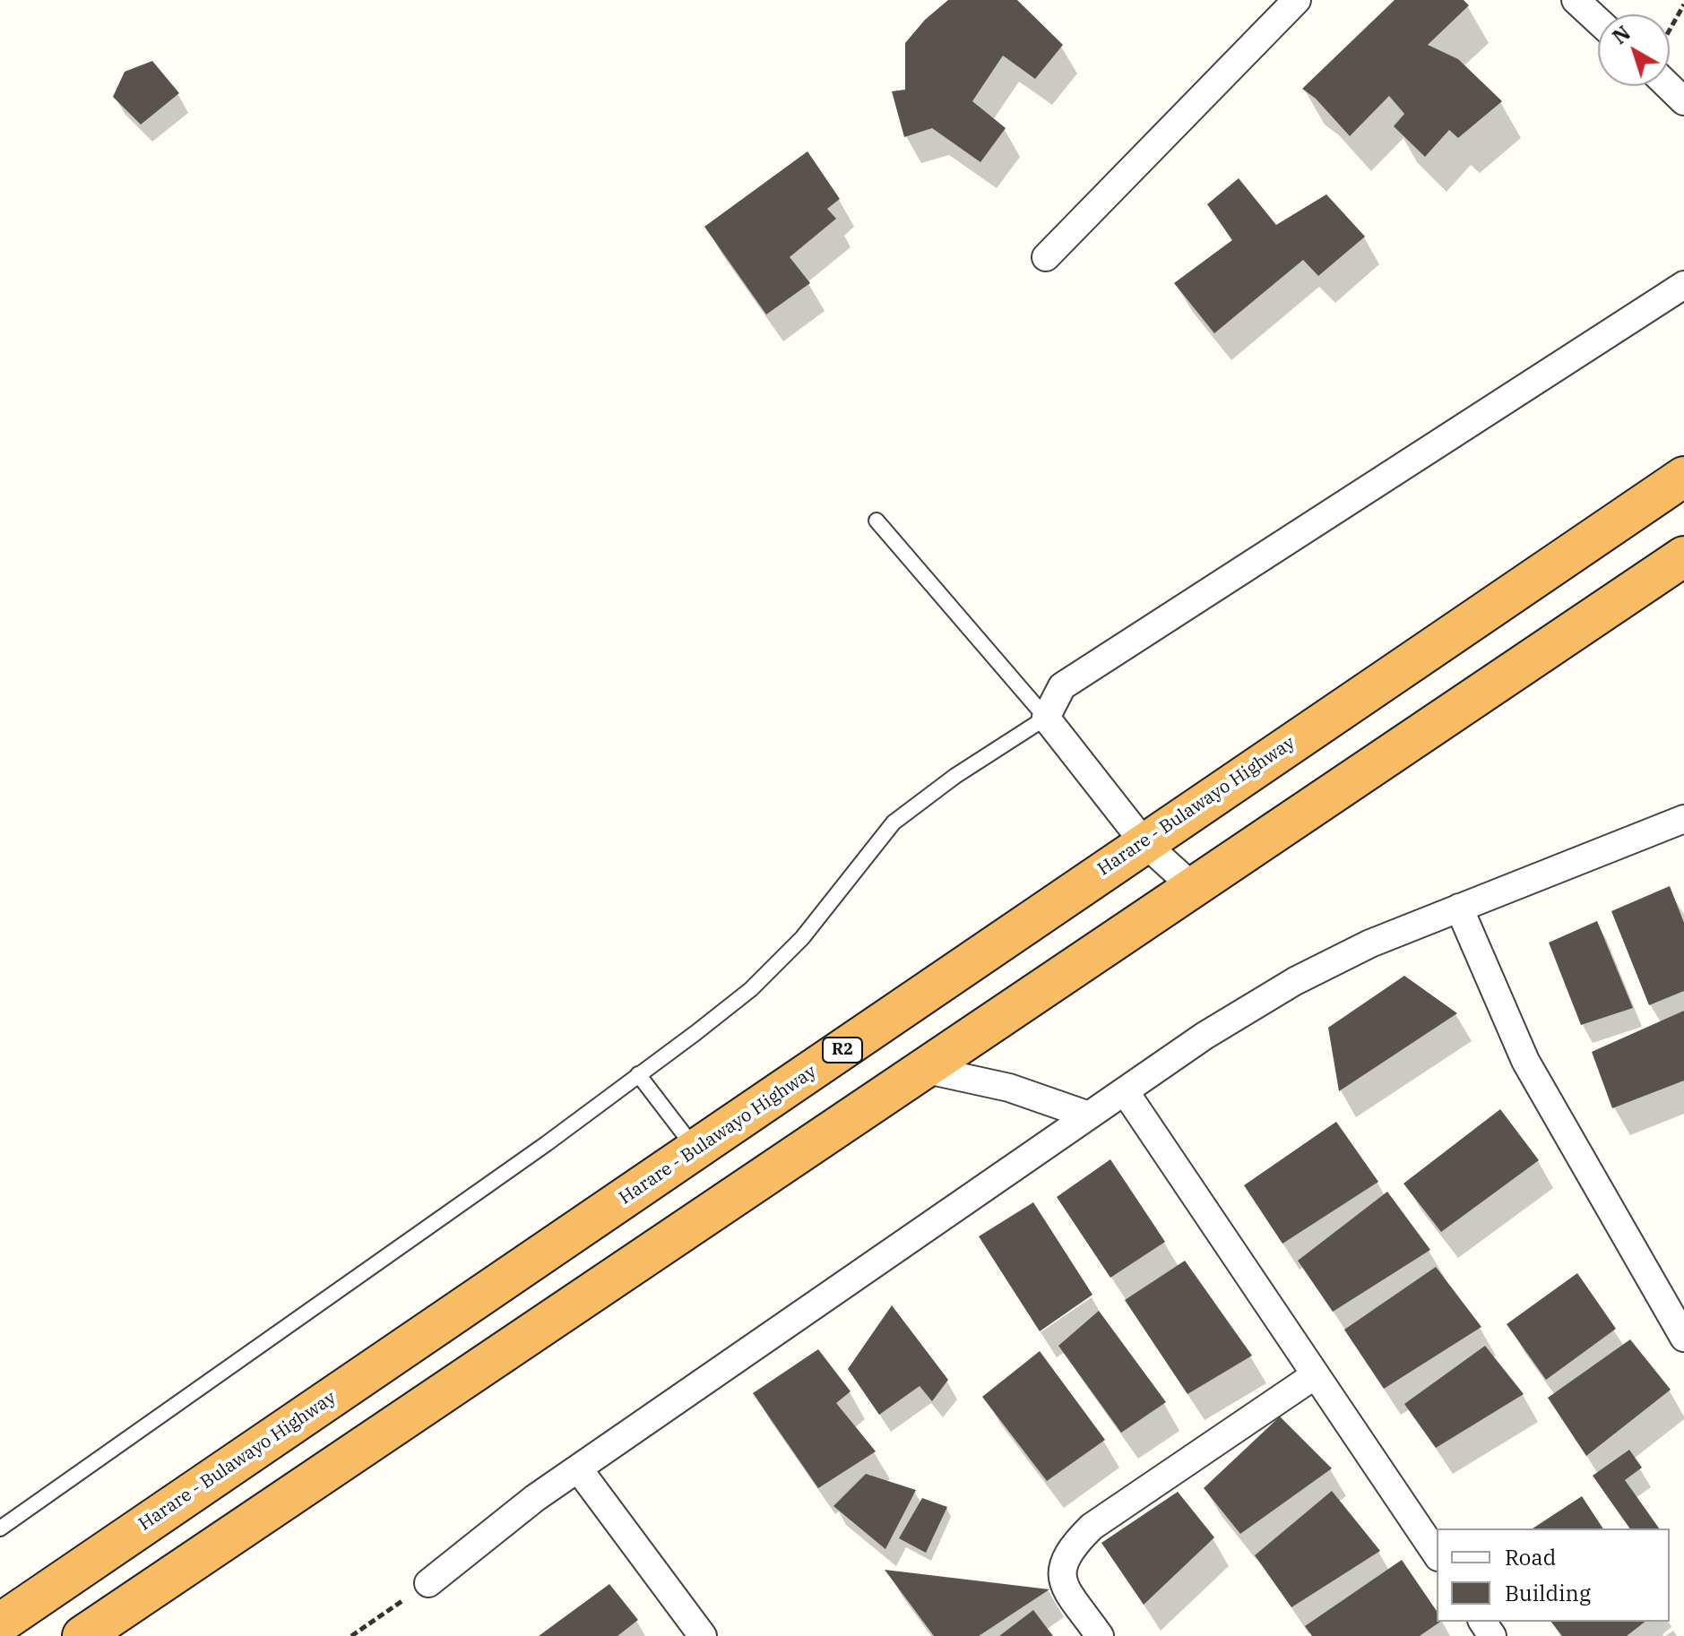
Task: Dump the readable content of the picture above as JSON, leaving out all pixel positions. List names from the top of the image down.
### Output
{
  "streets": {
    "highway": ["Harare - Bulawayo Highway", "R2"]
  },
  "legend": ["Road", "Building"],
  "north": "top left"
}
